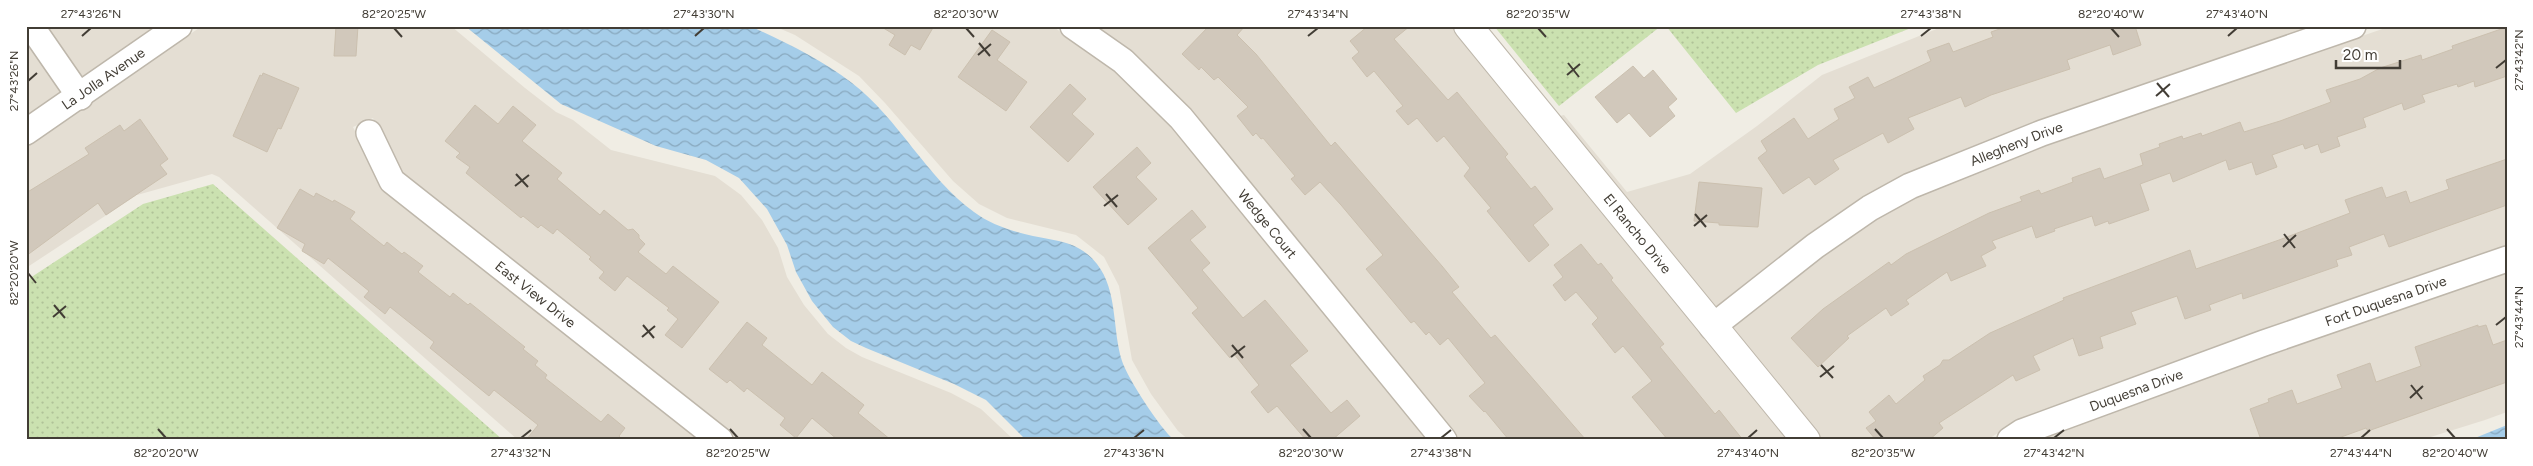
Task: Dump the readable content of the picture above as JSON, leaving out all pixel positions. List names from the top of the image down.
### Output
{
  "streets": {
    "street": [
      "La Jolla Avenue",
      "Allegheny Drive",
      "Wedge Court",
      "El Rancho Drive",
      "East View Drive",
      "Fort Duquesna Drive",
      "Duquesna Drive"
    ]
  },
  "crossings": [
    ["Allegheny Drive", "El Rancho Drive"],
    ["Fort Duquesna Drive", "Duquesna Drive"]
  ],
  "scale_bar": "20 m",
  "coordinates": [
    "27°43'26\"N",
    "82°20'25\"W",
    "27°43'30\"N",
    "82°20'30\"W",
    "27°43'34\"N",
    "82°20'35\"W",
    "27°43'38\"N",
    "82°20'40\"W",
    "27°43'40\"N",
    "27°43'42\"N",
    "82°20'20\"W",
    "27°43'44\"N",
    "27°43'32\"N",
    "27°43'36\"N"
  ]
}
